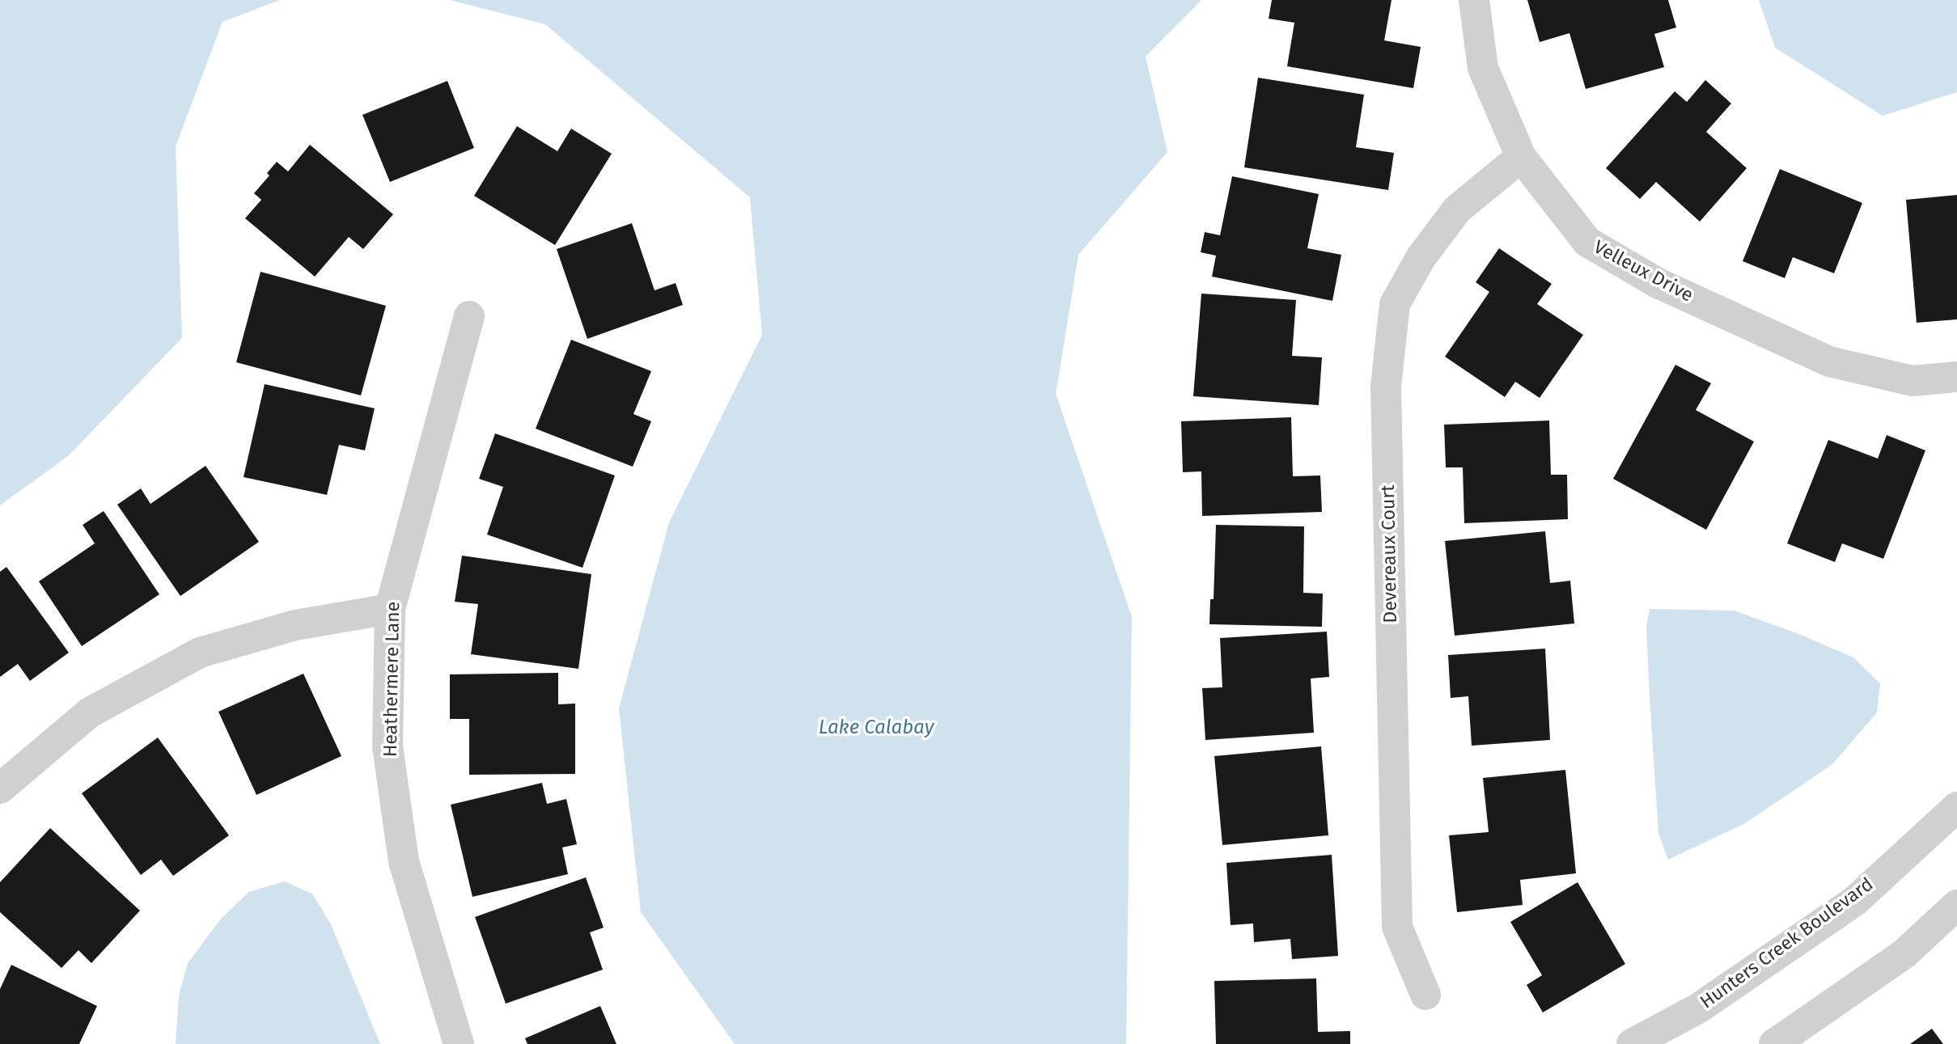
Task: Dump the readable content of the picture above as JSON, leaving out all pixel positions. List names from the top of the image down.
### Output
{
  "streets": {
    "street": [
      "Velleux Drive",
      "Devereaux Court",
      "Heathermere Lane",
      "Hunters Creek Boulevard"
    ]
  },
  "crossings": [
    ["Velleux Drive", "Devereaux Court"]
  ],
  "water": ["Lake Calabay"]
}
